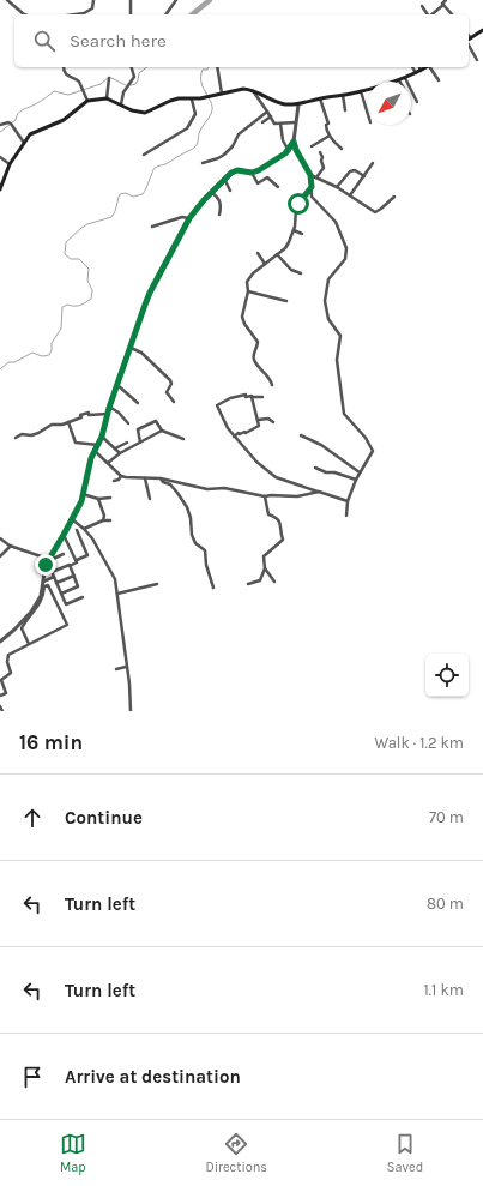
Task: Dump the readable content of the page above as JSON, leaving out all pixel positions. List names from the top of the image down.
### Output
{
  "north": "bottom left",
  "page": {
    "search": "Search here",
    "heading": ["16 min", "Walk · 1.2 km"],
    "list": [
      ["Continue", "70 m"],
      ["Turn left", "80 m"],
      ["Turn left", "1.1 km"],
      "Arrive at destination"
    ],
    "nav": ["Map", "Directions", "Saved"]
  }
}
